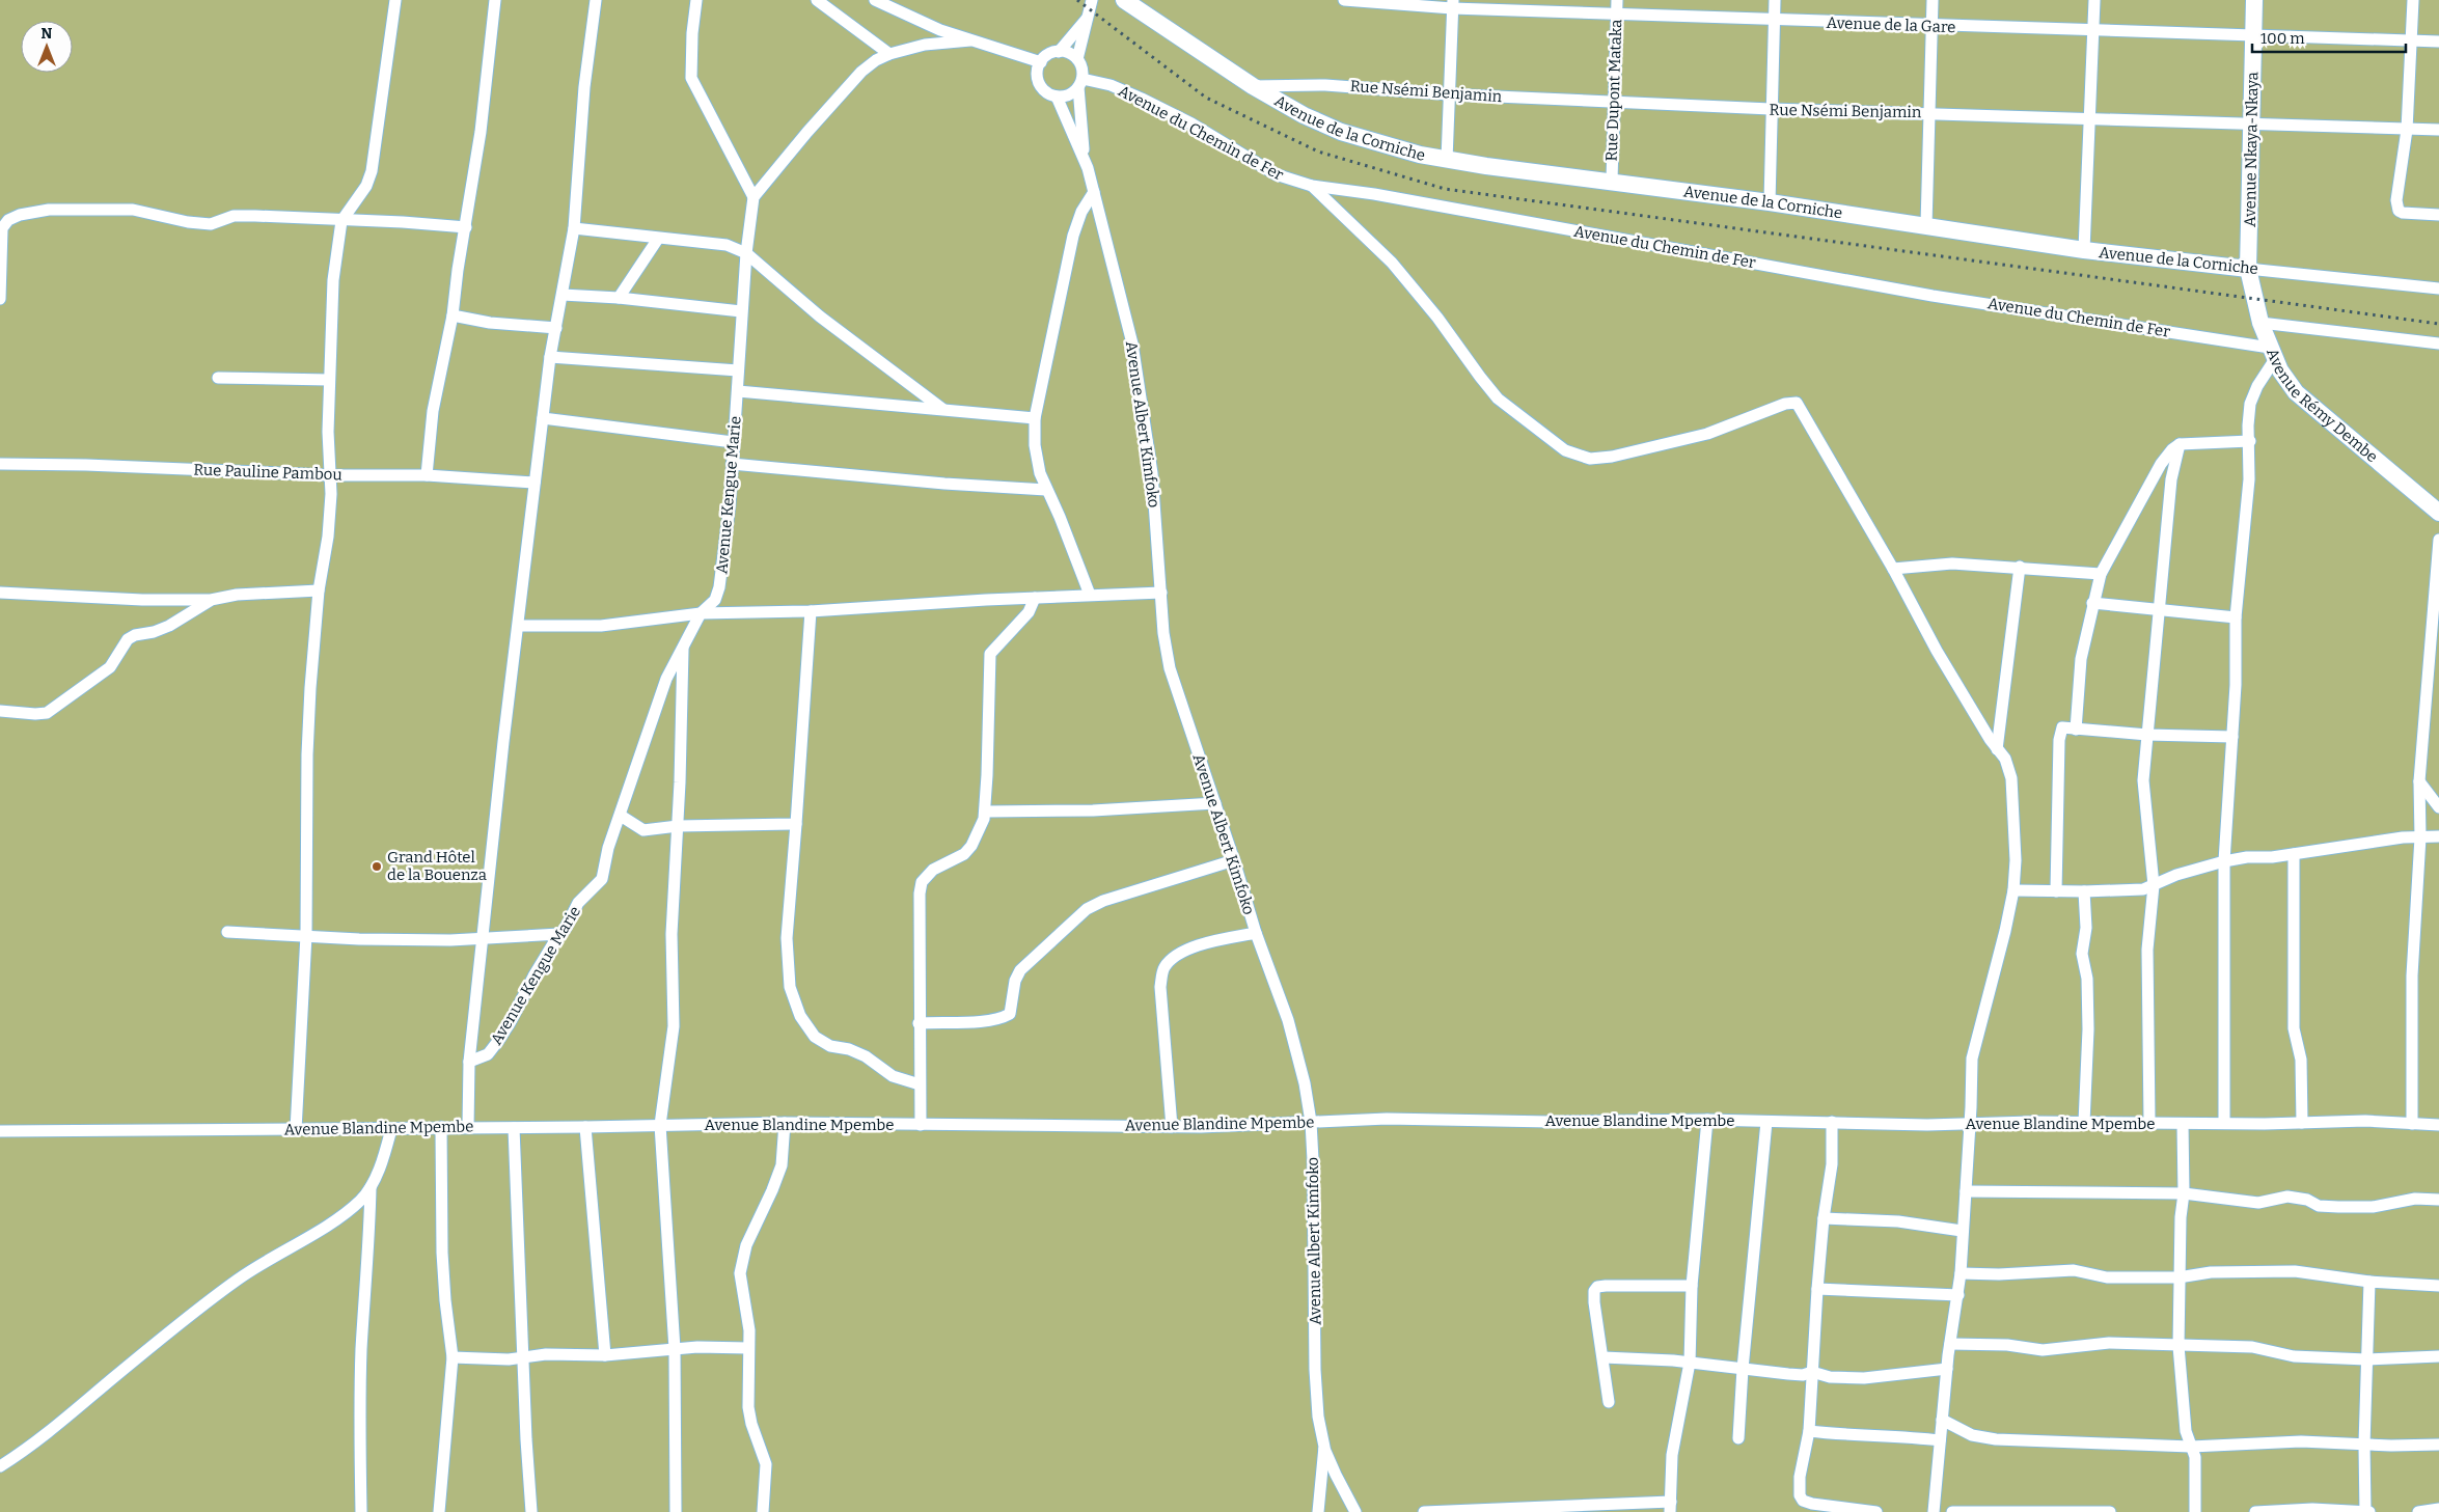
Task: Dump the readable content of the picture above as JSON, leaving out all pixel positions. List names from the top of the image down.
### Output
{
  "streets": {
    "street": [
      "Avenue de la Gare",
      "Rue Dupont Mataka",
      "Rue Nsémi Benjamin",
      "Avenue de la Corniche",
      "Avenue du Chemin de Fer",
      "Avenue Nkaya-Nkaya",
      "Avenue Rémy Dembe",
      "Avenue Albert Kimfoko",
      "Rue Pauline Pambou",
      "Avenue Kengue Marie",
      "Avenue Blandine Mpembe"
    ]
  },
  "crossings": [
    ["Avenue de la Gare", "Rue Dupont Mataka"],
    ["Avenue de la Gare", "Avenue Nkaya-Nkaya"],
    ["Rue Dupont Mataka", "Rue Nsémi Benjamin"],
    ["Rue Dupont Mataka", "Avenue de la Corniche"],
    ["Rue Nsémi Benjamin", "Avenue de la Corniche"],
    ["Rue Nsémi Benjamin", "Avenue Nkaya-Nkaya"],
    ["Avenue de la Corniche", "Avenue Nkaya-Nkaya"],
    ["Avenue de la Corniche", "Avenue Rémy Dembe"],
    ["Avenue du Chemin de Fer", "Avenue Rémy Dembe"],
    ["Avenue du Chemin de Fer", "Avenue Albert Kimfoko"],
    ["Avenue Nkaya-Nkaya", "Avenue Rémy Dembe"],
    ["Avenue Albert Kimfoko", "Avenue Blandine Mpembe"]
  ],
  "places": ["Grand Hôtel de la Bouenza"],
  "scale_bar": "100 m",
  "north": "top"
}
